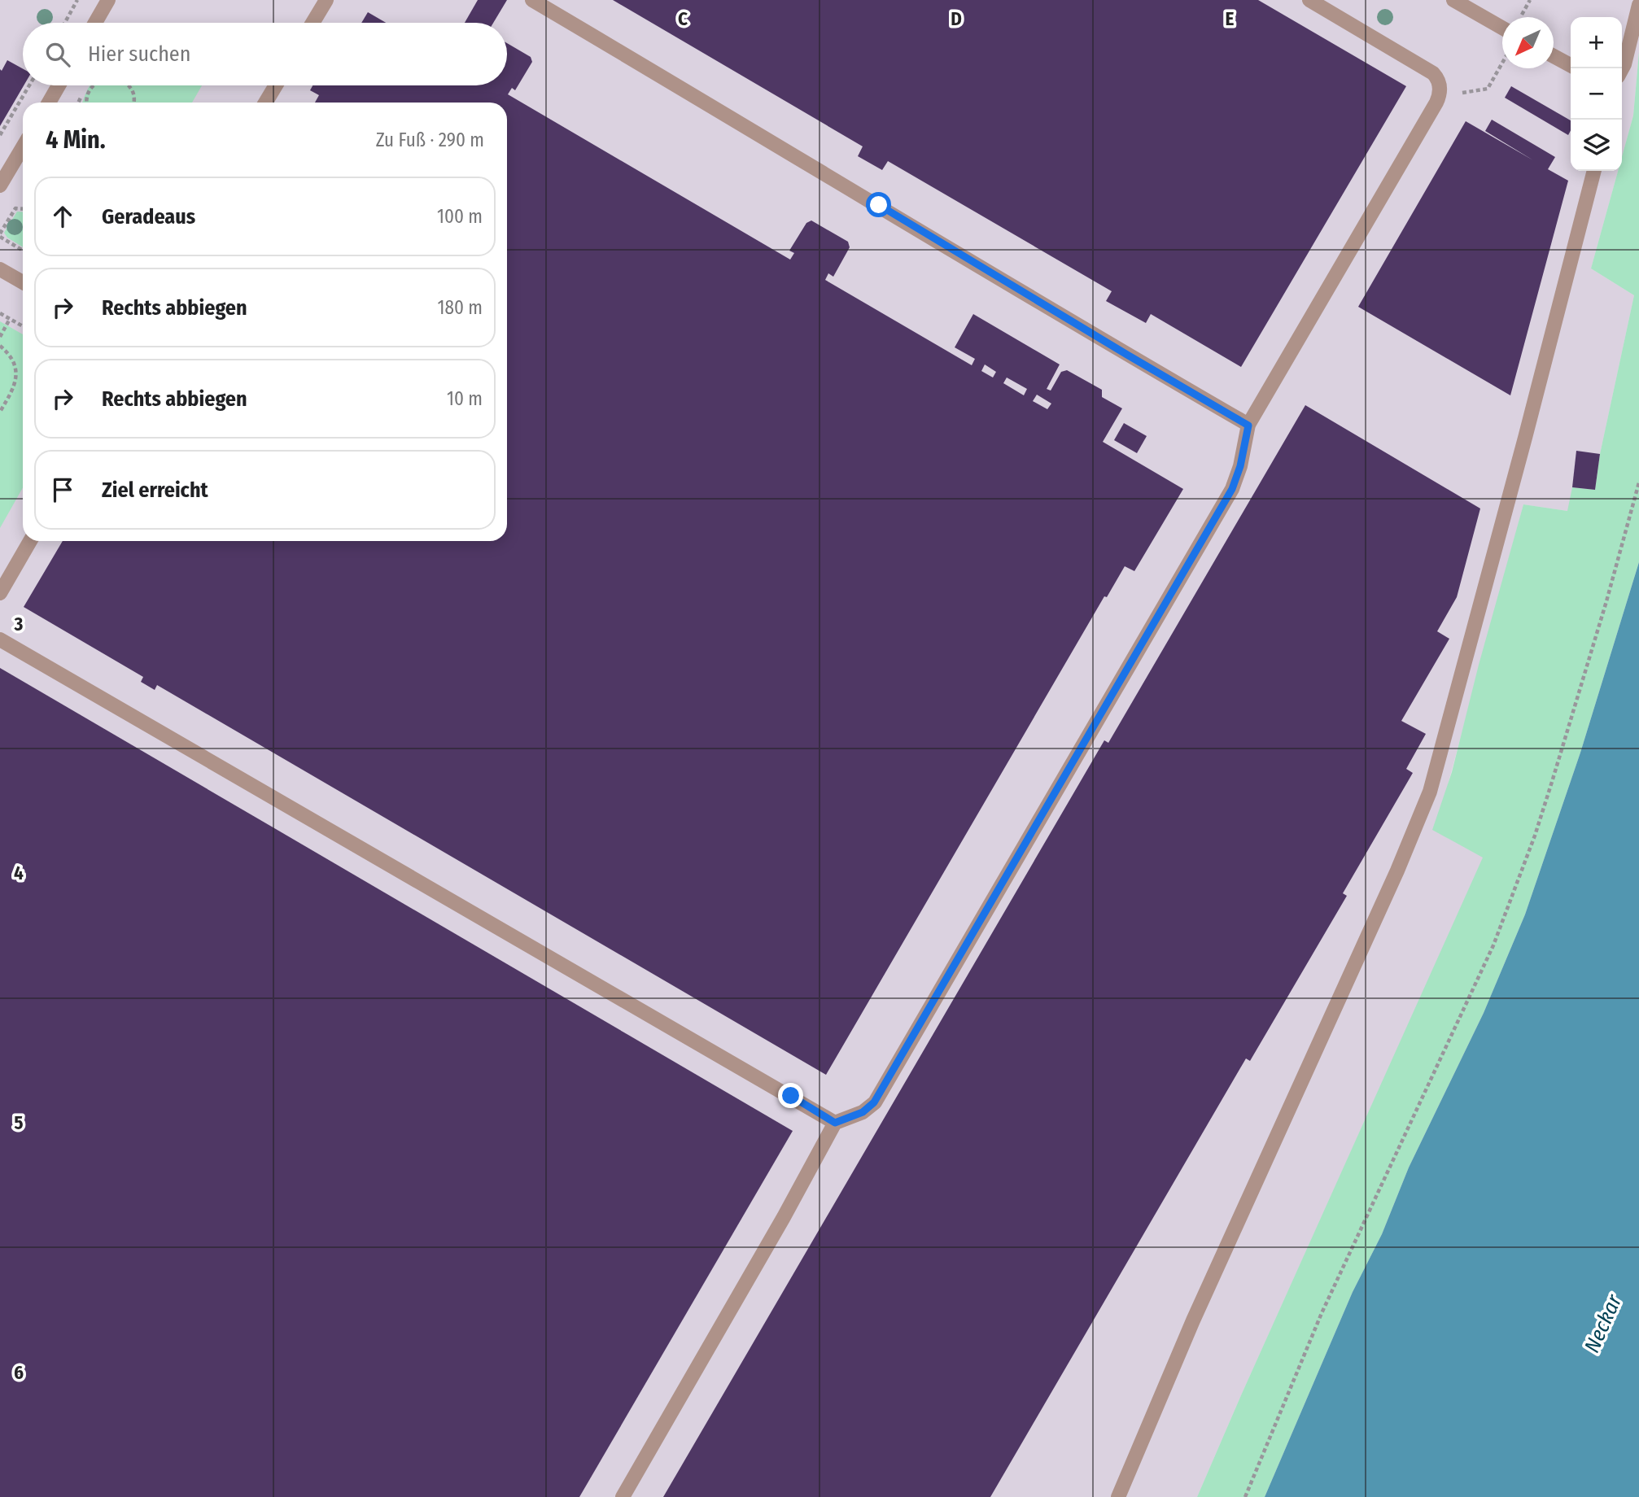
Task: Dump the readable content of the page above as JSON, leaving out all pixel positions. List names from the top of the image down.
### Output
{
  "water": ["Neckar"],
  "north": "bottom left",
  "page": {
    "map_buttons": ["+", "−"],
    "search": "Hier suchen",
    "heading": ["4 Min.", "Zu Fuß · 290 m"],
    "list": [
      ["Geradeaus", "100 m"],
      ["Rechts abbiegen", "180 m"],
      ["Rechts abbiegen", "10 m"],
      "Ziel erreicht"
    ]
  },
  "grid": {
    "columns": ["C", "D", "E"],
    "rows": [
      "3",
      "4",
      "5",
      "6"
    ]
  }
}
